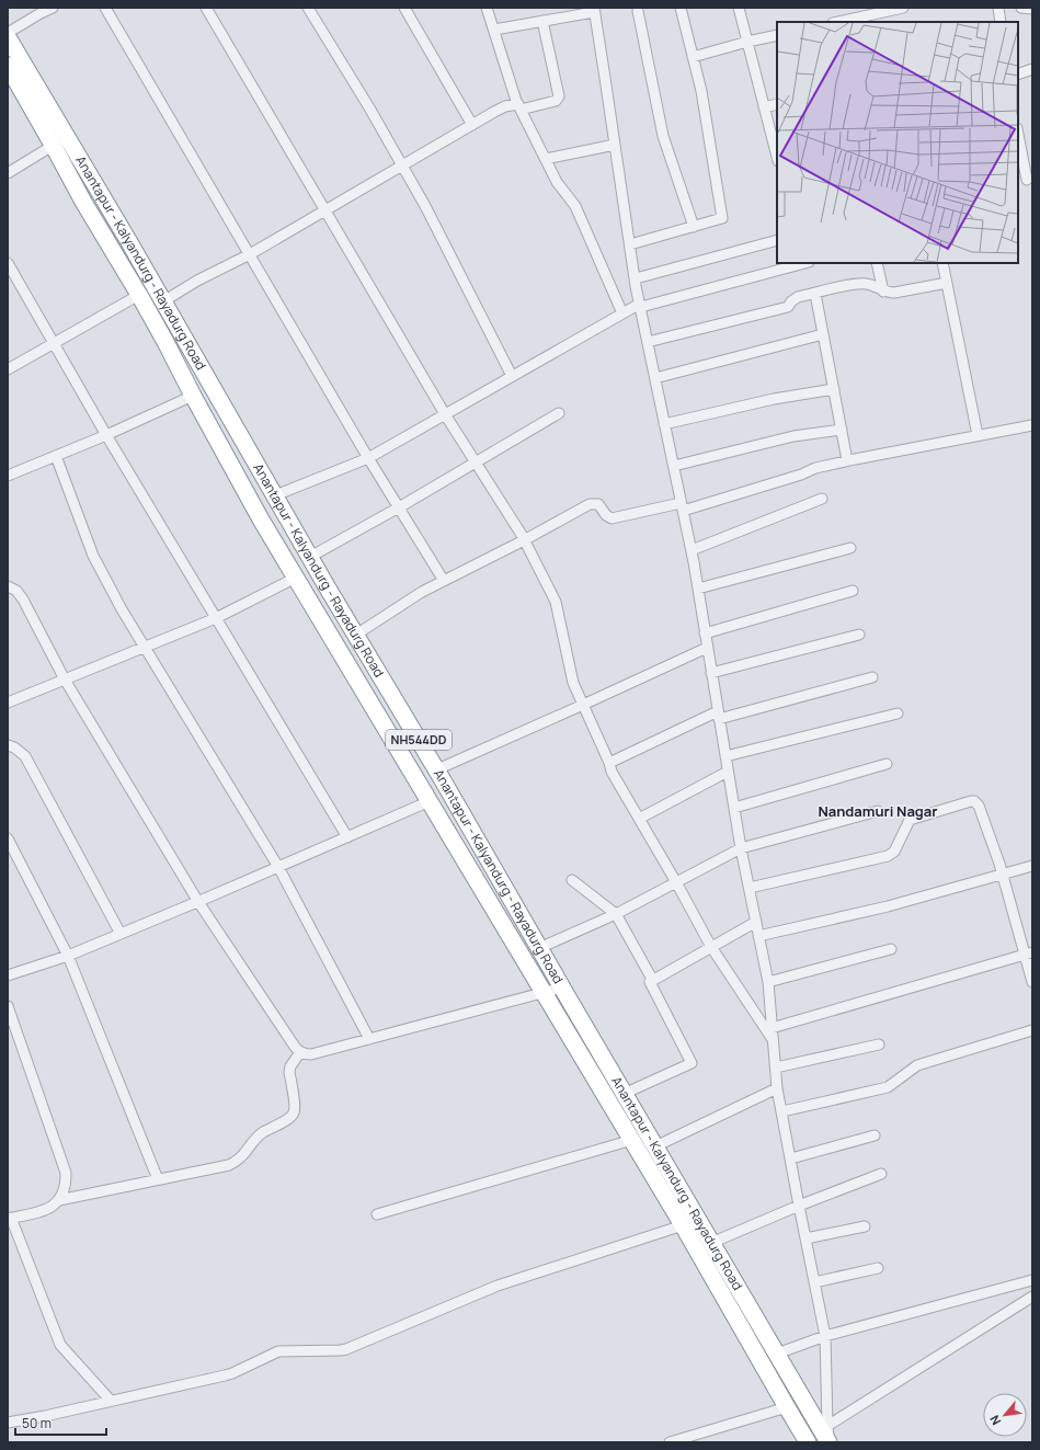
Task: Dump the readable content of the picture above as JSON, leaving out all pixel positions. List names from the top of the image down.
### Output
{
  "streets": {
    "highway": ["Anantapur - Kalyandurg - Rayadurg Road", "NH544DD"]
  },
  "districts": ["Nandamuri Nagar"],
  "scale_bar": "50 m",
  "north": "bottom left"
}
